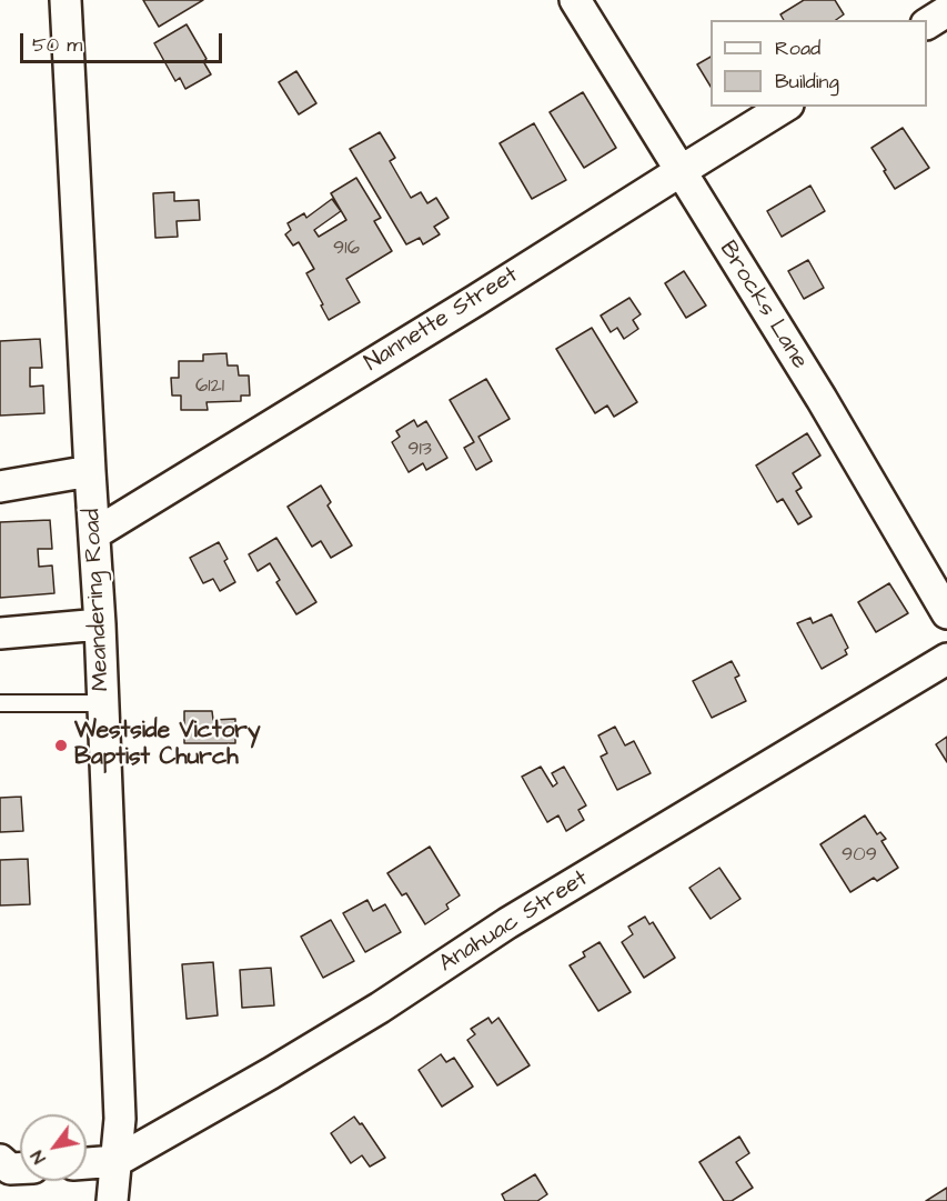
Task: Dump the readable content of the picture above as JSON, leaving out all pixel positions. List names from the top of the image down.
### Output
{
  "streets": {
    "street": [
      "Brocks Lane",
      "Nannette Street",
      "Meandering Road",
      "Anahuac Street"
    ]
  },
  "crossings": [
    ["Brocks Lane", "Nannette Street"],
    ["Nannette Street", "Meandering Road"],
    ["Meandering Road", "Anahuac Street"]
  ],
  "places": ["Westside Victory Baptist Church"],
  "house_numbers": [
    "916",
    "6121",
    "913",
    "909"
  ],
  "legend": ["Road", "Building"],
  "scale_bar": "50 m",
  "north": "bottom left"
}
